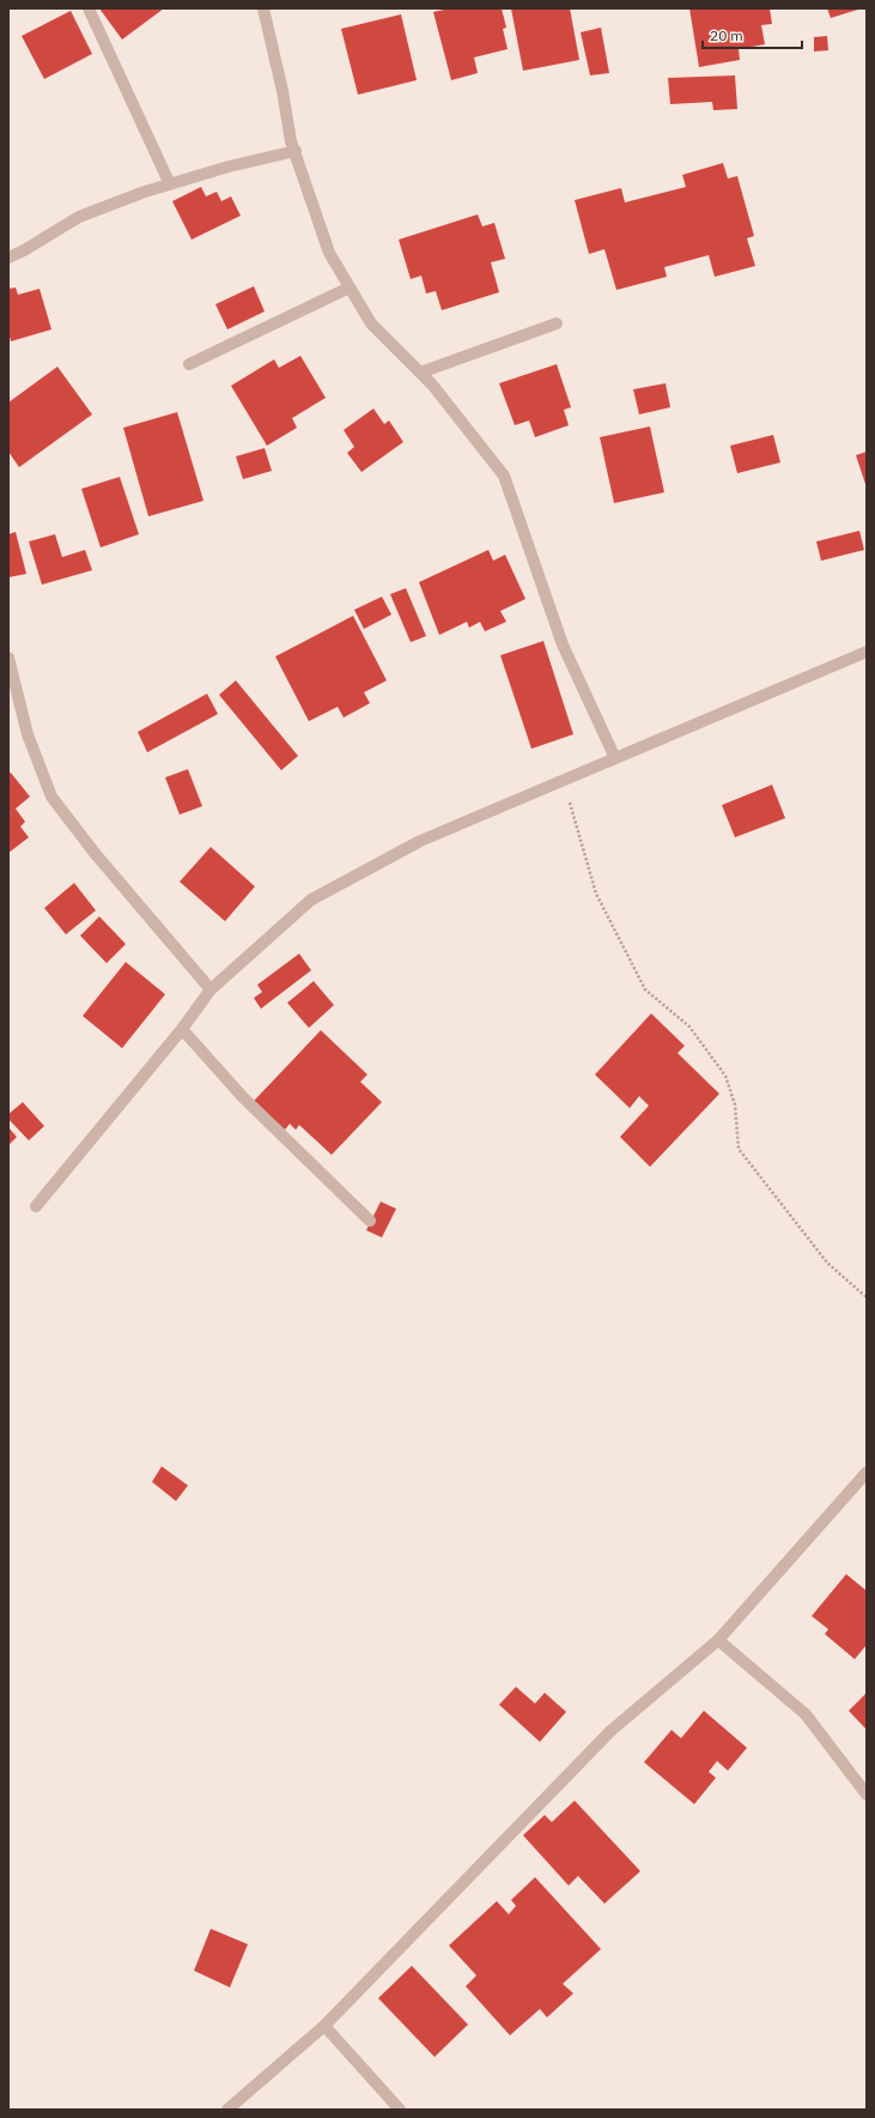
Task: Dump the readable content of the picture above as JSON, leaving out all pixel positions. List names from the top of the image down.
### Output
{
  "scale_bar": "20 m"
}
